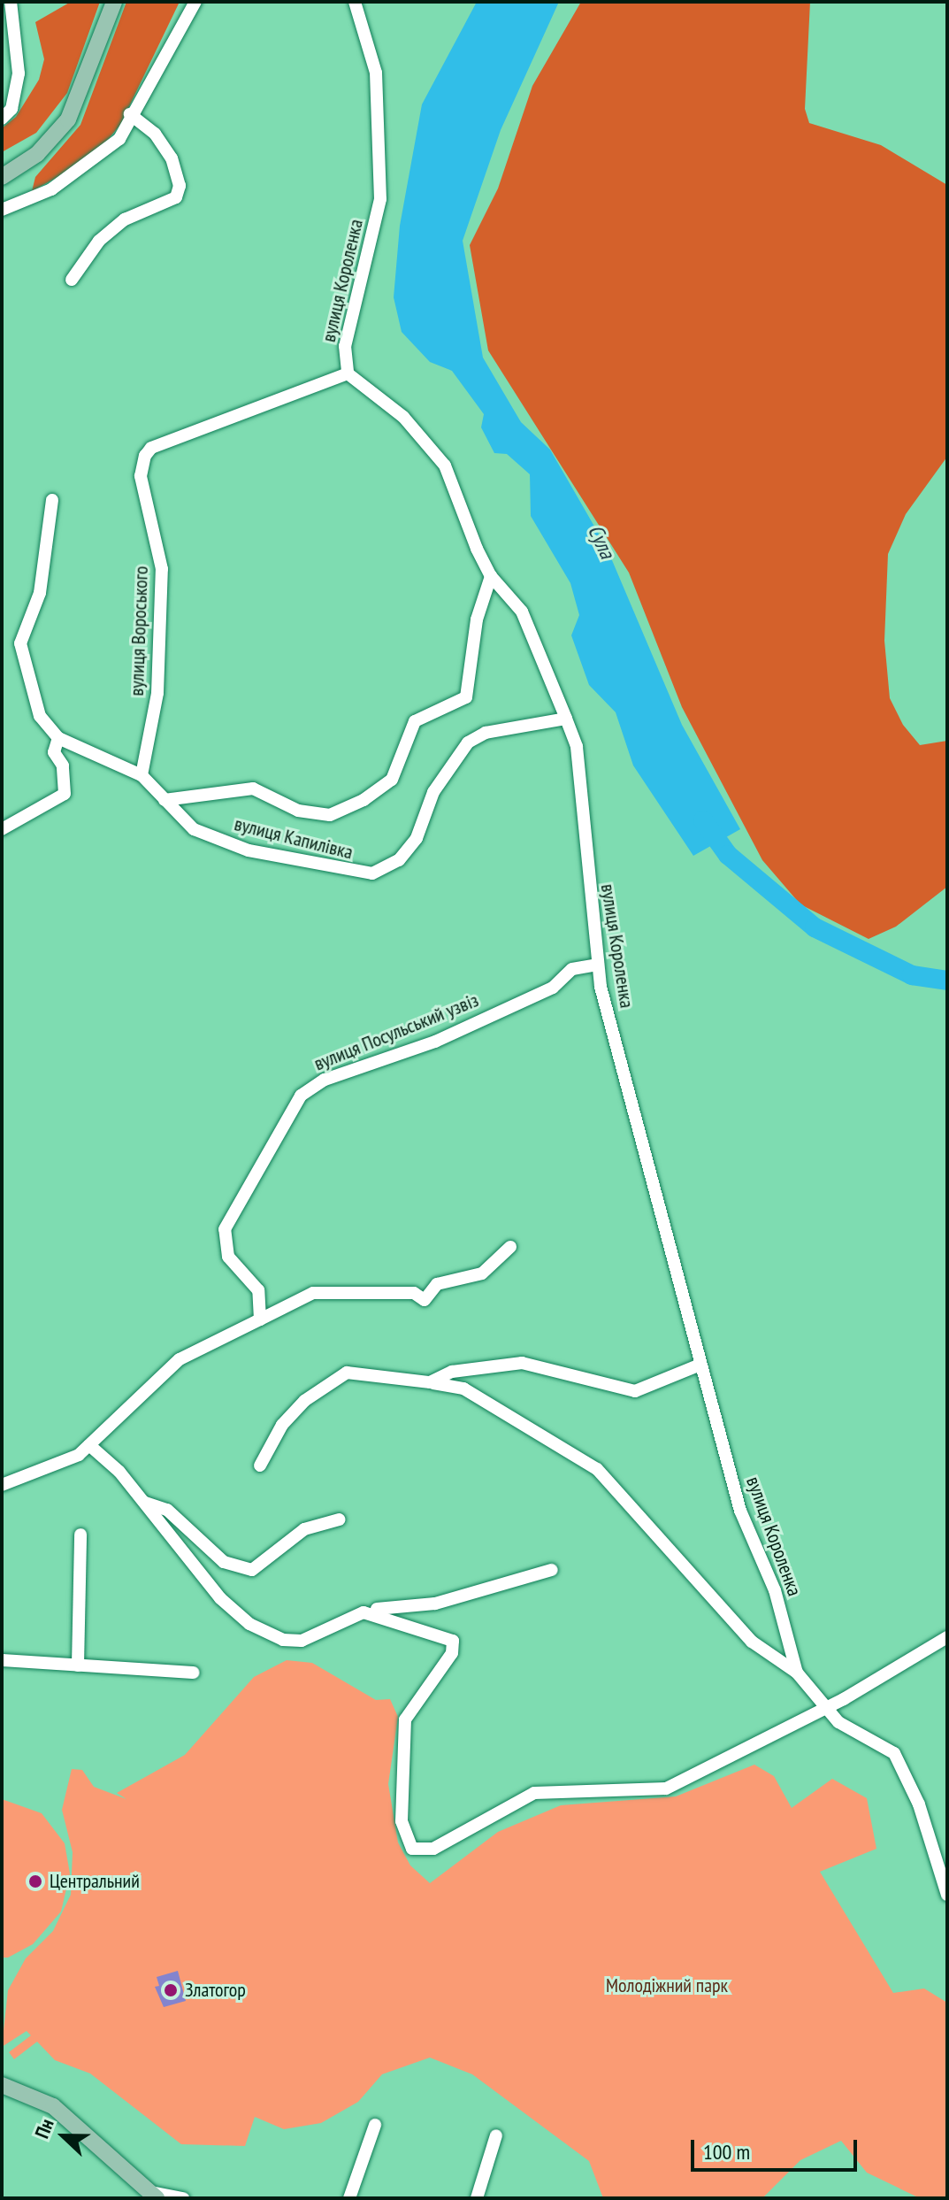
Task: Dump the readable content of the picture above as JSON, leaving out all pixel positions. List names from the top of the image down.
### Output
{
  "streets": {
    "street": [
      "вулиця Короленка",
      "вулиця Вороського",
      "вулиця Капилівка",
      "вулиця Посульський узвіз"
    ]
  },
  "crossings": [
    ["вулиця Короленка", "вулиця Вороського"],
    ["вулиця Короленка", "вулиця Капилівка"],
    ["вулиця Короленка", "вулиця Посульський узвіз"],
    ["вулиця Вороського", "вулиця Капилівка"]
  ],
  "water": ["Сула"],
  "parks": ["Молодіжний парк"],
  "places": ["Центральний", "Златогор"],
  "scale_bar": "100 m",
  "north": "left"
}
